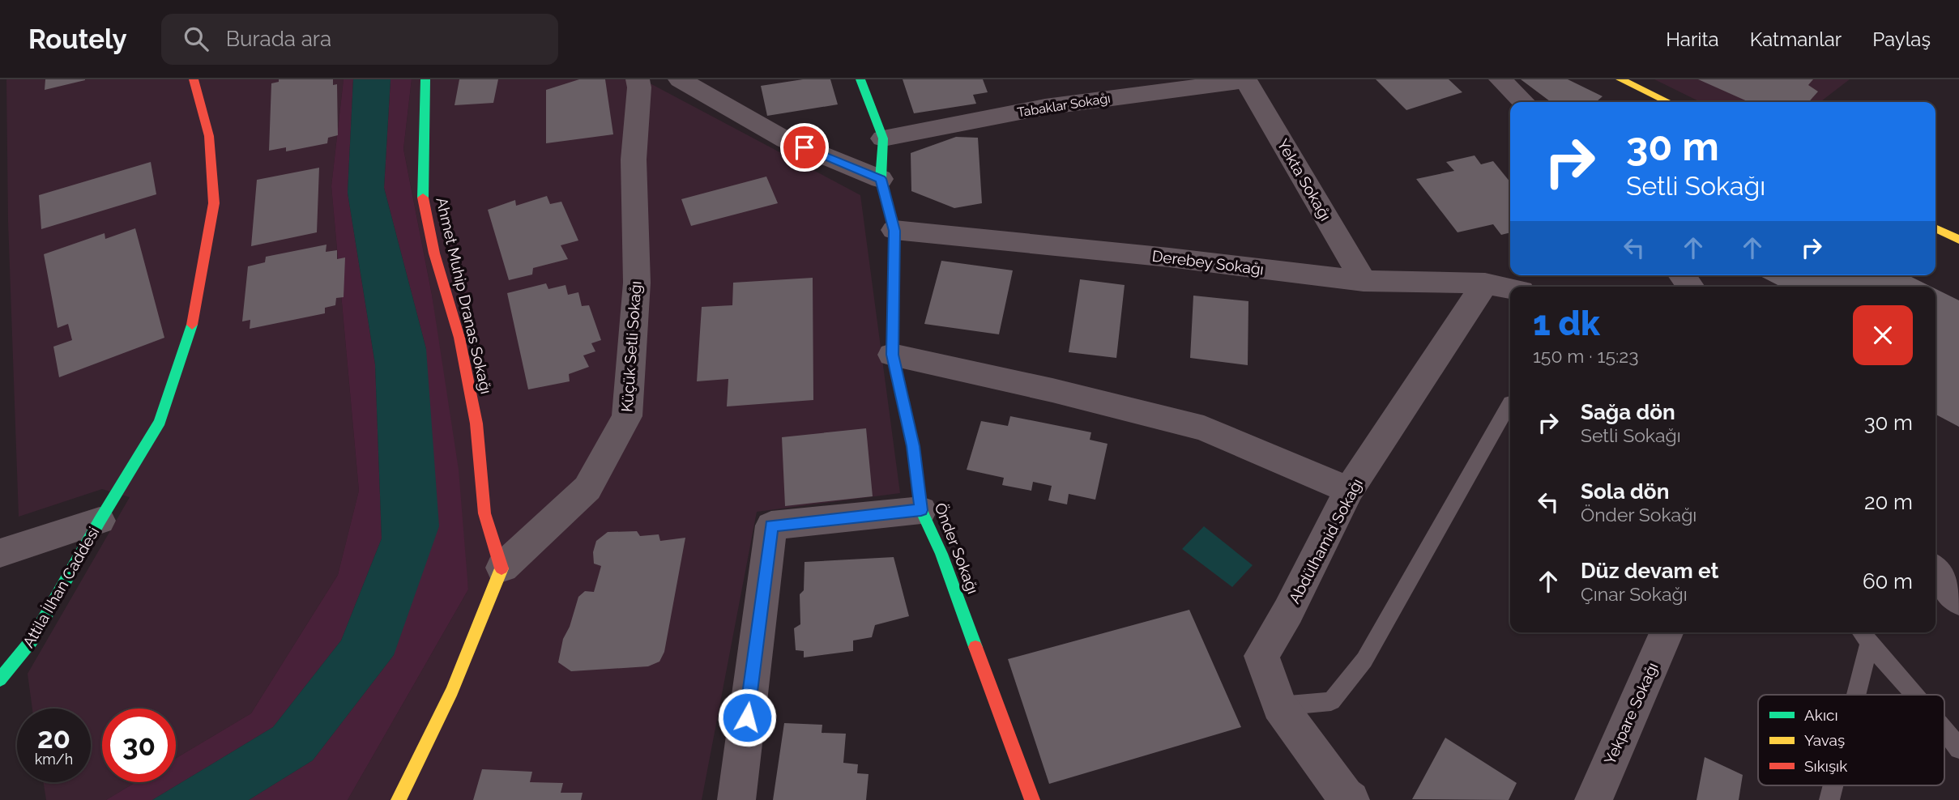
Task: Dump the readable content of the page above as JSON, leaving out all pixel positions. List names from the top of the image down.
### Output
{
  "streets": {
    "street": [
      "Tabaklar Sokağı",
      "Yekta Sokağı",
      "Derebey Sokağı",
      "Ahmet Muhip Dranas Sokağı",
      "Küçük Setli Sokağı",
      "Abdülhamid Sokağı",
      "Önder Sokağı",
      "Attila İlhan Caddesi",
      "Yekpare Sokağı"
    ]
  },
  "crossings": [
    ["Tabaklar Sokağı", "Yekta Sokağı"],
    ["Tabaklar Sokağı", "Önder Sokağı"],
    ["Yekta Sokağı", "Derebey Sokağı"],
    ["Derebey Sokağı", "Abdülhamid Sokağı"],
    ["Derebey Sokağı", "Önder Sokağı"],
    ["Ahmet Muhip Dranas Sokağı", "Küçük Setli Sokağı"]
  ],
  "legend": ["Akıcı", "Yavaş", "Sıkışık"],
  "page": {
    "header": "Routely",
    "search": "Burada ara",
    "nav": ["Harita", "Katmanlar", "Paylaş"],
    "turn": ["30 m", "Setli Sokağı"],
    "heading": ["1 dk", "150 m · 15:23"],
    "list": [
      {
        "name": "Sağa dön",
        "note": "Setli Sokağı",
        "value": "30 m"
      },
      {
        "name": "Sola dön",
        "note": "Önder Sokağı",
        "value": "20 m"
      },
      {
        "name": "Düz devam et",
        "note": "Çınar Sokağı",
        "value": "60 m"
      }
    ],
    "speed": "20 km/h",
    "limit": "30"
  }
}
